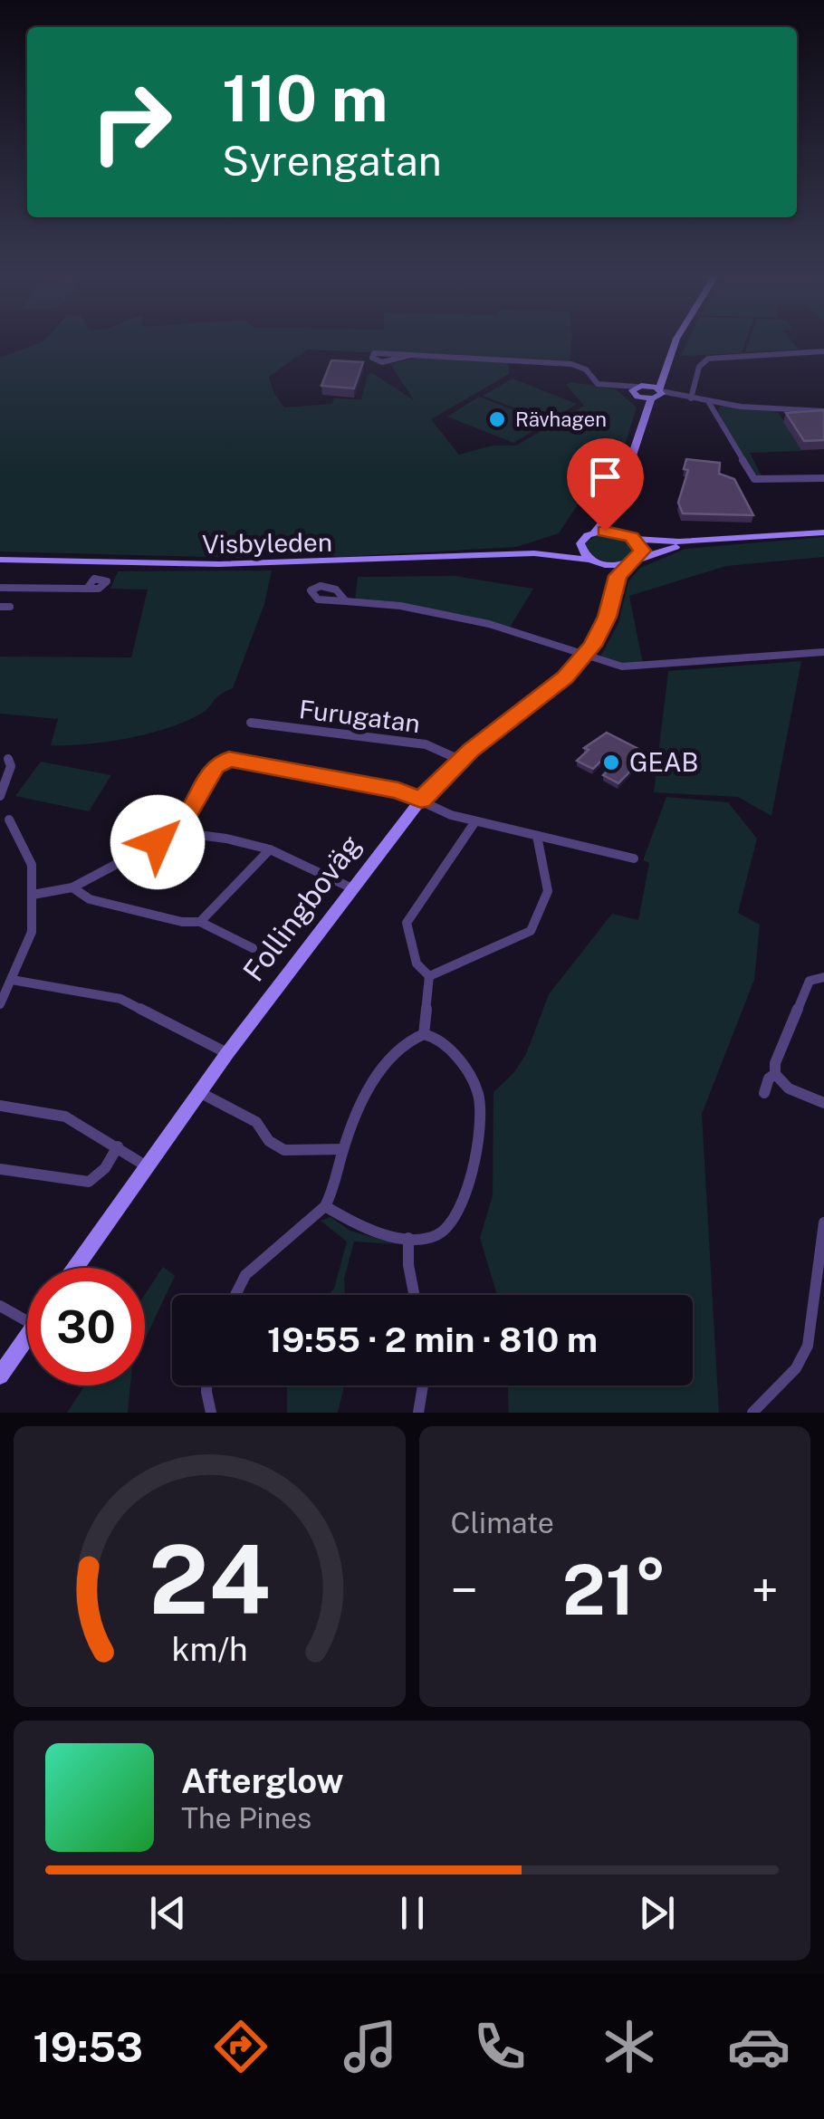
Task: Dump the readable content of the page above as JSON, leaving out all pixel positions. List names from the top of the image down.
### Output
{
  "streets": {
    "main road": ["Visbyleden", "Follingboväg"],
    "street": ["Furugatan"]
  },
  "crossings": [
    ["Visbyleden", "Follingboväg"],
    ["Furugatan", "Follingboväg"]
  ],
  "places": ["Rävhagen", "GEAB"],
  "page": {
    "turn": ["110 m", "Syrengatan"],
    "limit": "30",
    "trip": "19:55 · 2 min · 810 m",
    "tile": "Climate",
    "heat": ["−", "21°", "+"],
    "song": ["Afterglow", "The Pines"],
    "tabs": "19:53",
    "gauge": ["24", "km/h"]
  }
}
